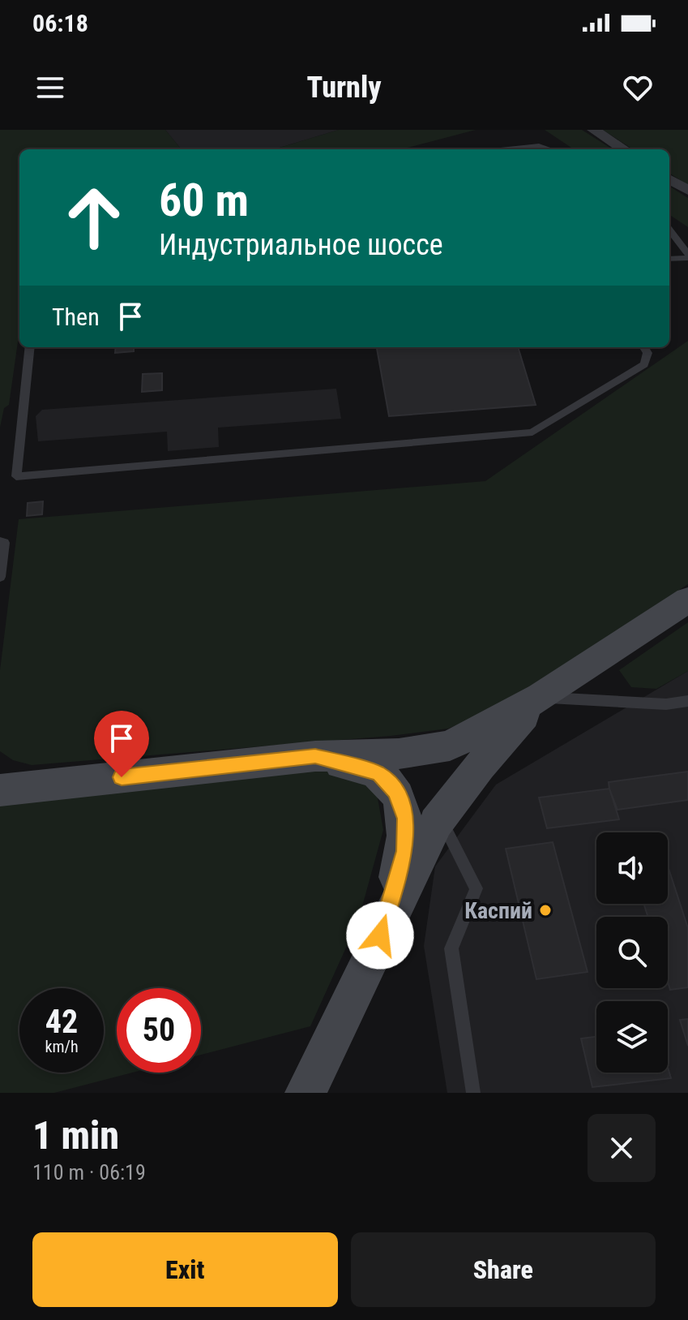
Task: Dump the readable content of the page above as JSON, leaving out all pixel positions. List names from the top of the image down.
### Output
{
  "places": ["Каспий"],
  "page": {
    "status": "06:18",
    "header": "Turnly",
    "turn": ["60 m", "Индустриальное шоссе"],
    "then": "Then",
    "speed": "42 km/h",
    "limit": "50",
    "heading": ["1 min", "110 m · 06:19"],
    "buttons": ["Exit", "Share"]
  }
}
